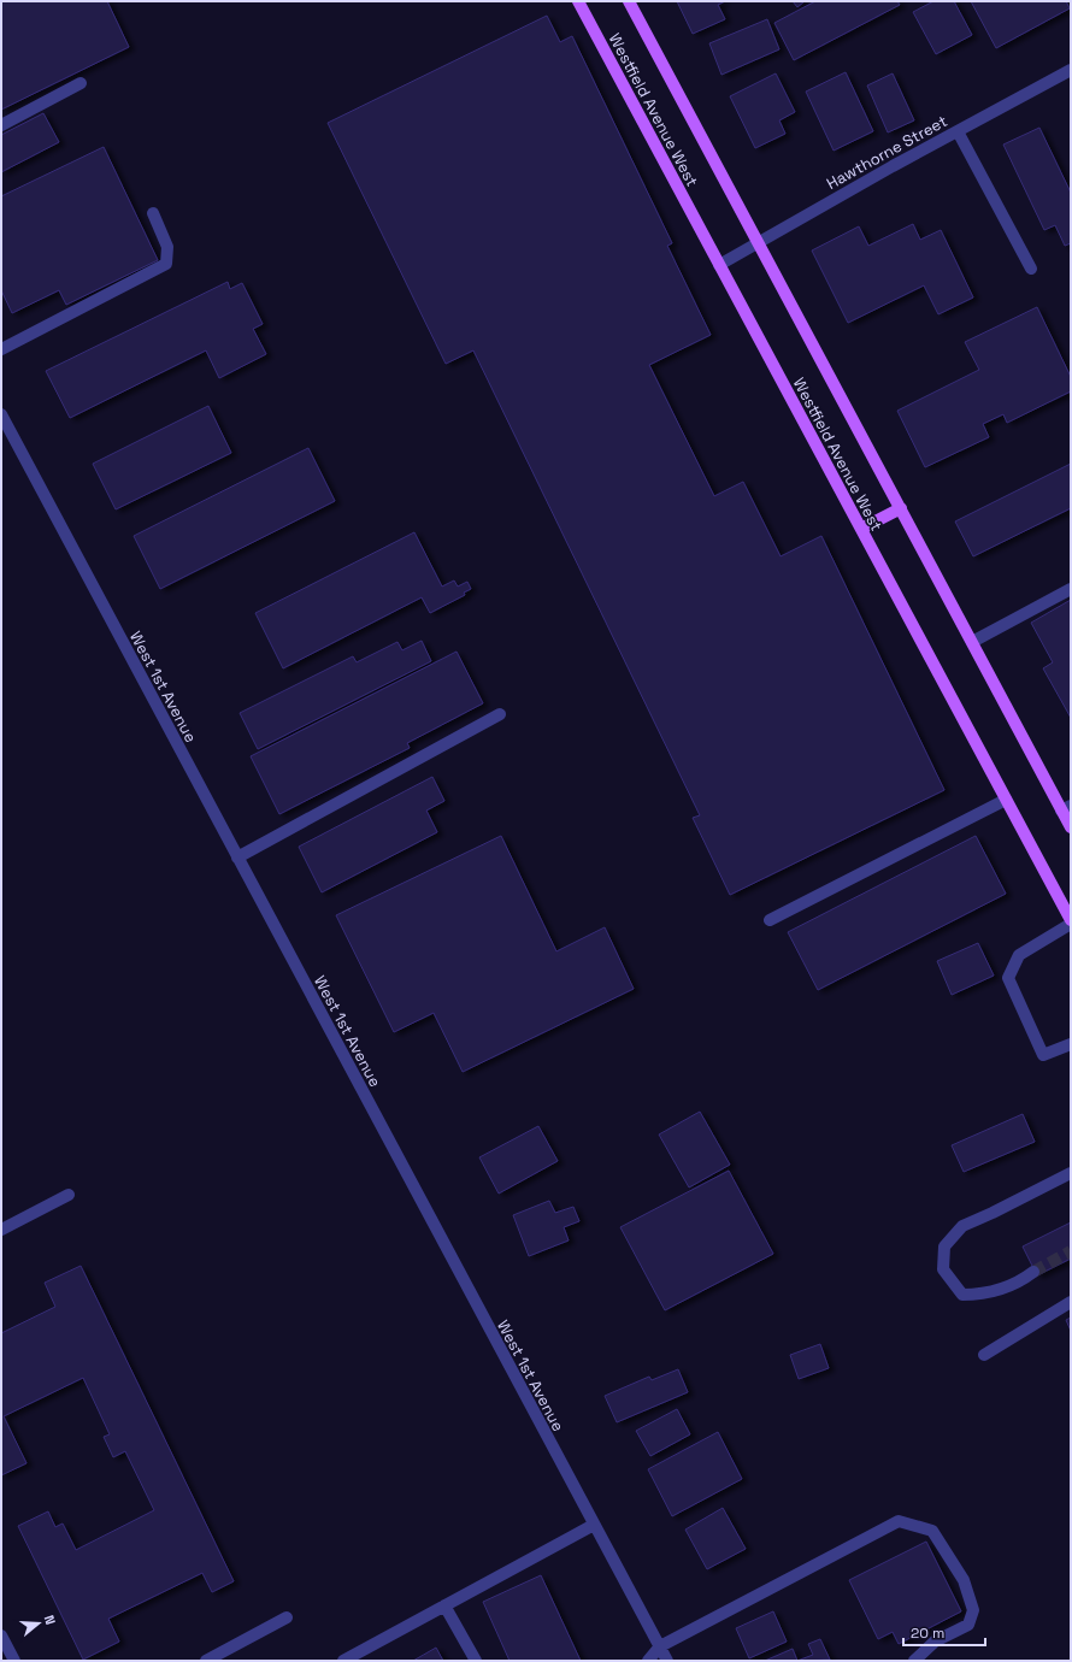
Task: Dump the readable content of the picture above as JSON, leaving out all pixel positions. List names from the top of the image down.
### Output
{
  "streets": {
    "main road": ["Westfield Avenue West"],
    "street": ["Hawthorne Street", "West 1st Avenue"]
  },
  "crossings": [
    ["Westfield Avenue West", "Hawthorne Street"]
  ],
  "scale_bar": "20 m",
  "north": "right"
}
